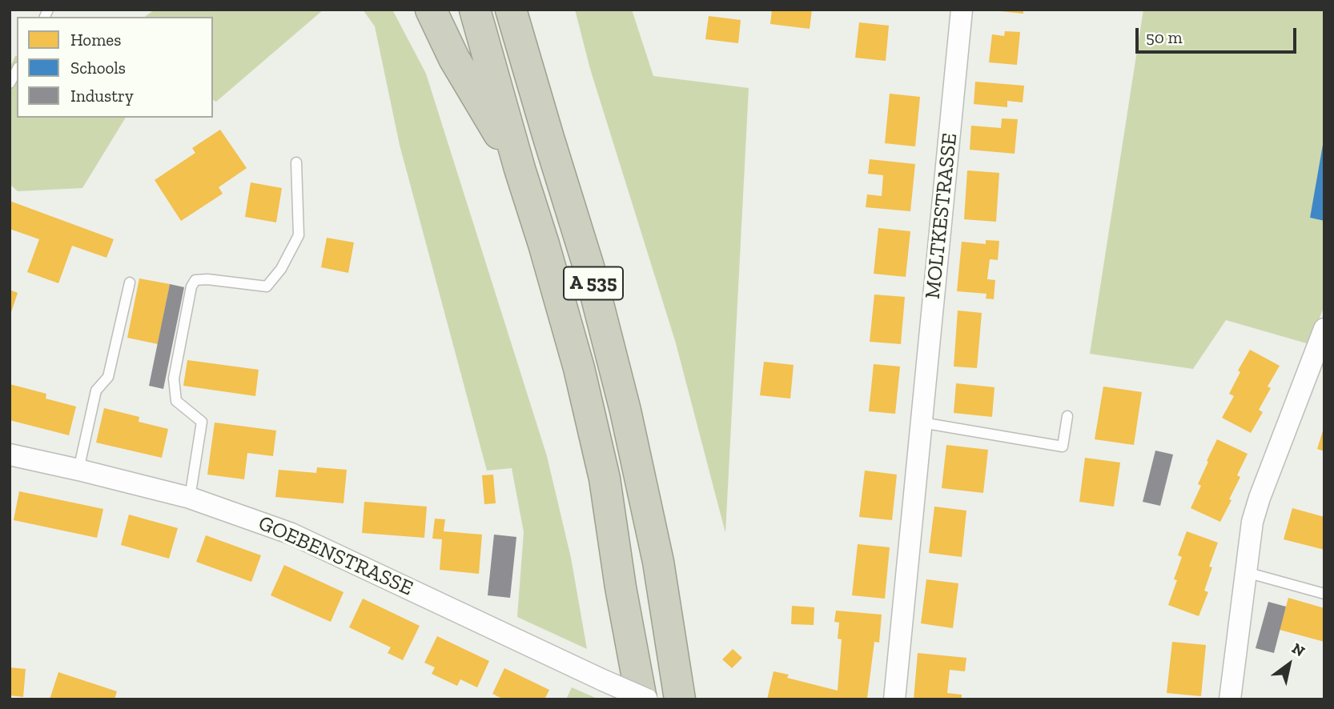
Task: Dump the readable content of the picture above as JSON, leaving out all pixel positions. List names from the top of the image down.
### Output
{
  "streets": {
    "highway": ["A 535"],
    "street": ["MOLTKESTRASSE", "GOEBENSTRASSE"]
  },
  "legend": ["Homes", "Schools", "Industry"],
  "scale_bar": "50 m",
  "north": "top right"
}
